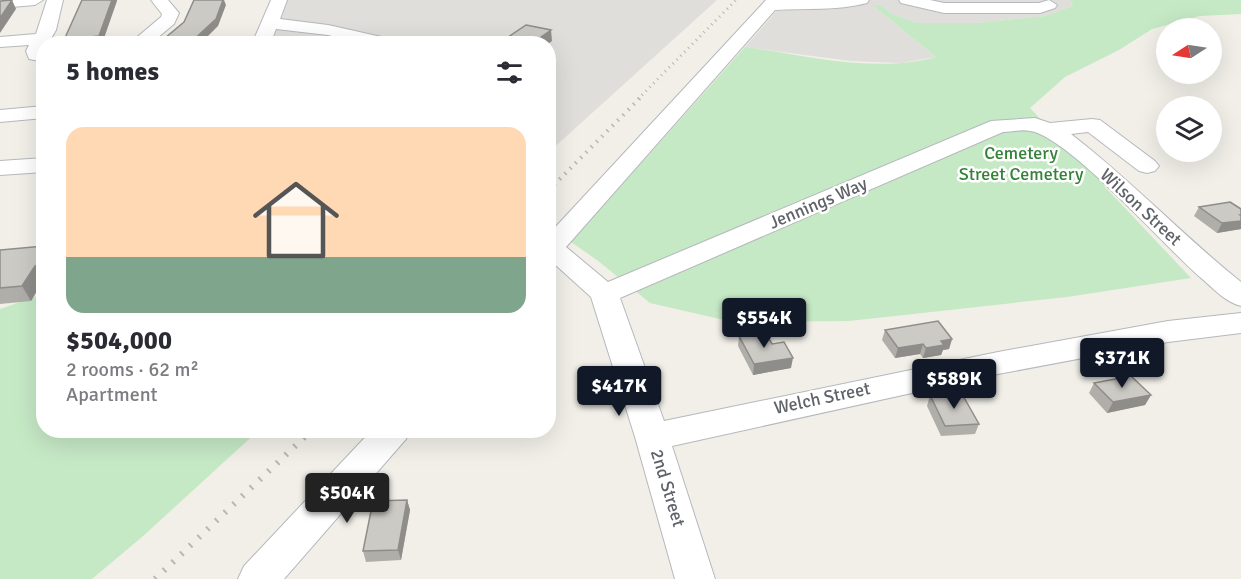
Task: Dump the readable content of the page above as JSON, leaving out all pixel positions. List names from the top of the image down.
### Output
{
  "streets": {
    "street": [
      "Jennings Way",
      "Wilson Street",
      "Welch Street",
      "2nd Street"
    ]
  },
  "crossings": [
    ["Jennings Way", "Wilson Street"],
    ["Jennings Way", "2nd Street"],
    ["Welch Street", "2nd Street"]
  ],
  "parks": ["Cemetery Street Cemetery"],
  "north": "left",
  "page": {
    "heading": "5 homes",
    "list": [
      {
        "name": "$504,000",
        "note": "2 rooms · 62 m² · Apartment"
      }
    ],
    "price": [
      "$554K",
      "$371K",
      "$589K",
      "$417K",
      "$504K"
    ]
  }
}
